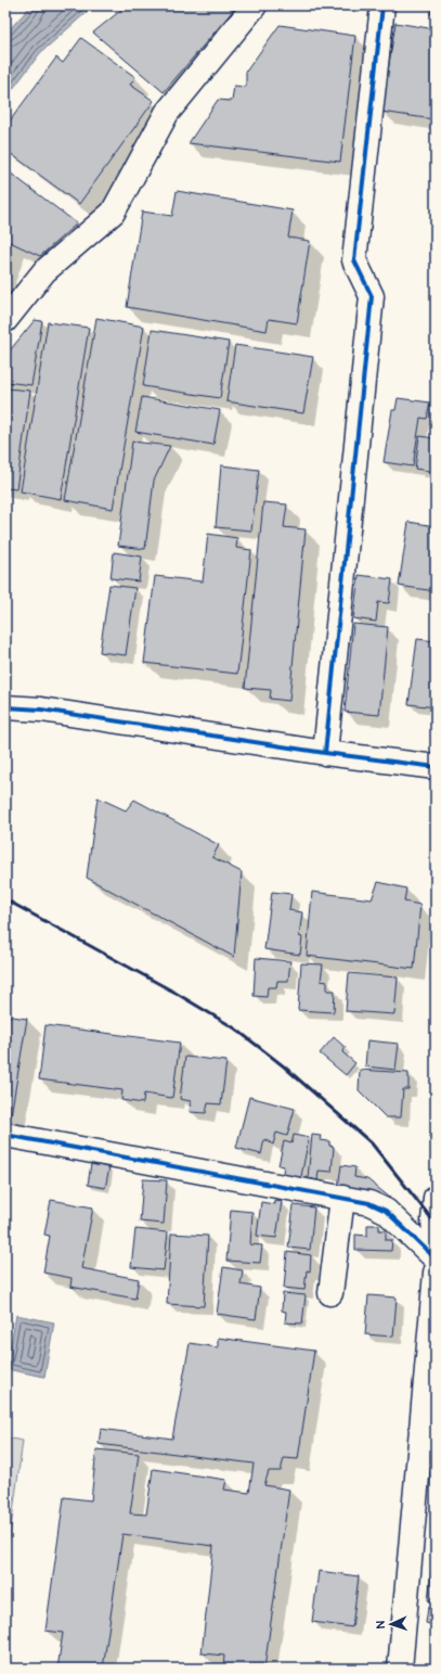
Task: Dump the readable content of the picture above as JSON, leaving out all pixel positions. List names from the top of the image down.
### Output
{
  "north": "left"
}
